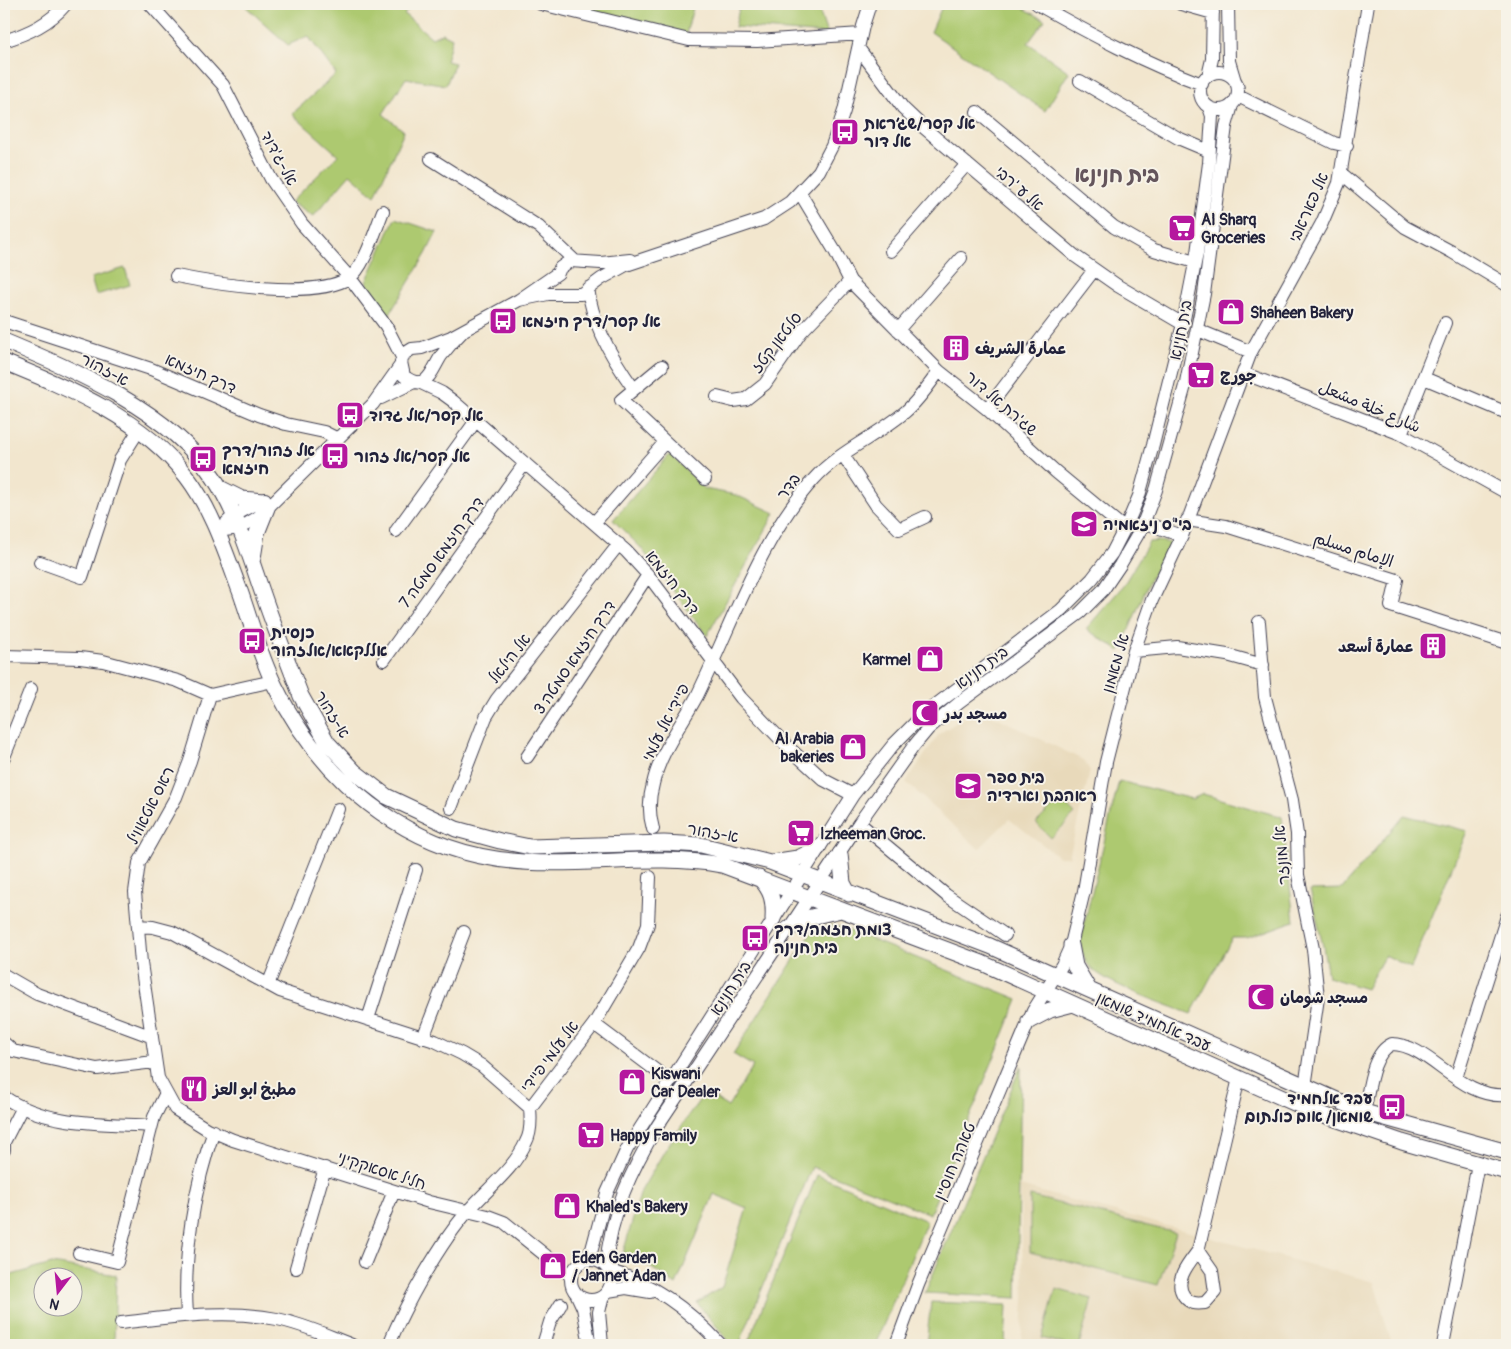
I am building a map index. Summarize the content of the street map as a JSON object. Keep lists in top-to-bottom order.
{
  "streets": {
    "main road": ["א-זהור", "עבד אלחמיד שומאן"],
    "street": [
      "אל-ג'דוד",
      "אל ע 'רבי",
      "אל פאראבי",
      "בית חנינא",
      "סלטאן קטז",
      "דרך חיזמא",
      "שג'רת אל דור",
      "شارع خلة مشعل",
      "בדר",
      "الإمام مسلم",
      "דרך חיזמא סמטה 7",
      "דרך חיזמא סמטה 3",
      "אל הילאל",
      "אל מאמון",
      "פיידי אל עלמי",
      "ראס אטאוויל",
      "אל מונזר",
      "אל עלמי פיידי",
      "טאהה חוסיין",
      "חליל אסאקקיני"
    ]
  },
  "crossings": [
    ["אל-ג'דוד", "דרך חיזמא"],
    ["אל ע 'רבי", "בית חנינא"],
    ["אל פאראבי", "אל מאמון"],
    ["בית חנינא", "א-זהור"],
    ["בית חנינא", "דרך חיזמא"],
    ["בית חנינא", "שג'רת אל דור"],
    ["בית חנינא", "עבד אלחמיד שומאן"],
    ["בית חנינא", "חליל אסאקקיני"],
    ["סלטאן קטז", "שג'רת אל דור"],
    ["א-זהור", "עבד אלחמיד שומאן"],
    ["דרך חיזמא", "בדר"],
    ["דרך חיזמא", "דרך חיזמא סמטה 7"],
    ["דרך חיזמא", "דרך חיזמא סמטה 3"],
    ["דרך חיזמא", "אל הילאל"],
    ["דרך חיזמא", "פיידי אל עלמי"],
    ["שג'רת אל דור", "בדר"],
    ["شارع خلة مشعل", "אל מאמון"],
    ["בדר", "פיידי אל עלמי"],
    ["الإمام مسلم", "אל מאמון"],
    ["אל מאמון", "עבד אלחמיד שומאן"],
    ["אל מאמון", "טאהה חוסיין"],
    ["ראס אטאוויל", "חליל אסאקקיני"],
    ["אל מונזר", "עבד אלחמיד שומאן"],
    ["עבד אלחמיד שומאן", "טאהה חוסיין"],
    ["אל עלמי פיידי", "חליל אסאקקיני"]
  ],
  "districts": ["בית חנינא"],
  "places": {
    "bus stop": [
      "אל קסר/שג׳ראת אל דור",
      "אל קסר/דרך חיזמא",
      "אל קסר/אל גדוד",
      "אל קסר/אל זהור",
      "אל זהור/דרך חיזמא",
      "כנסיית אללקאא/אלזהור",
      "צומת חזמה/דרך בית חנינה",
      "עבד אלחמיד שומאן/ אום כולתום"
    ],
    "supermarket": [
      "Al Sharq Groceries",
      "جورج",
      "Izheeman Groc.",
      "Happy Family"
    ],
    "shop": [
      "Shaheen Bakery",
      "Karmel",
      "Al Arabia bakeries",
      "Kiswani Car Dealer",
      "Khaled's Bakery",
      "Eden Garden / Jannet Adan"
    ],
    "building": ["عمارة الشريف", "عمارة أسعد"],
    "school or university": ["בי\"ס ניזאמיה", "בית ספר ראהבת וארדיה"],
    "mosque": ["مسجد بدر", "مسجد شومان"],
    "restaurant": ["مطبخ ابو العز"]
  },
  "north": "bottom"
}
